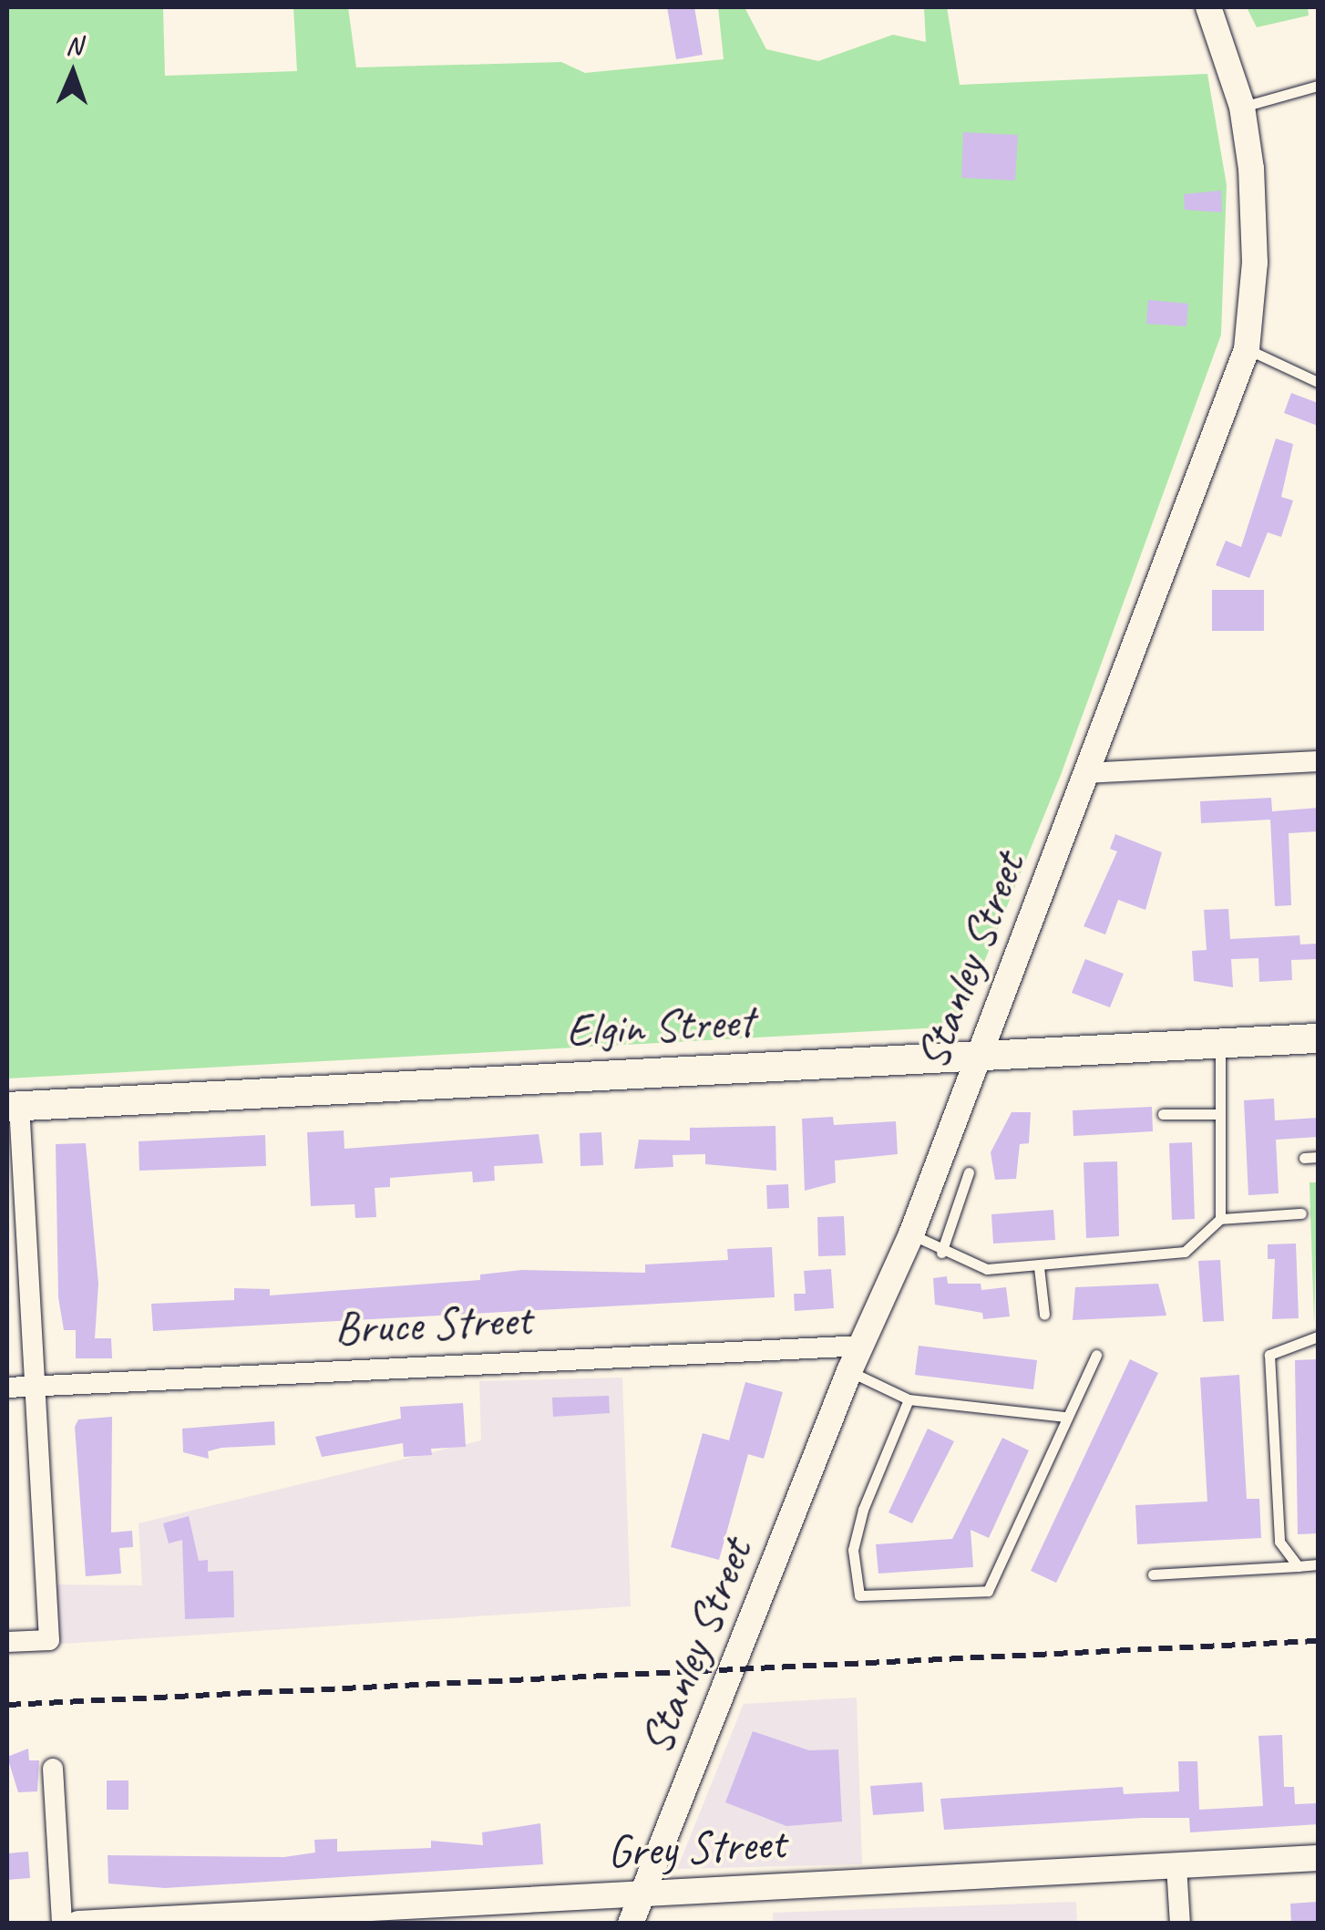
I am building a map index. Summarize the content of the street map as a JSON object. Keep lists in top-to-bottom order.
{
  "streets": {
    "main road": ["Elgin Street"],
    "street": ["Stanley Street", "Bruce Street", "Grey Street"]
  },
  "crossings": [
    ["Stanley Street", "Elgin Street"],
    ["Stanley Street", "Bruce Street"],
    ["Stanley Street", "Grey Street"]
  ],
  "north": "top"
}
